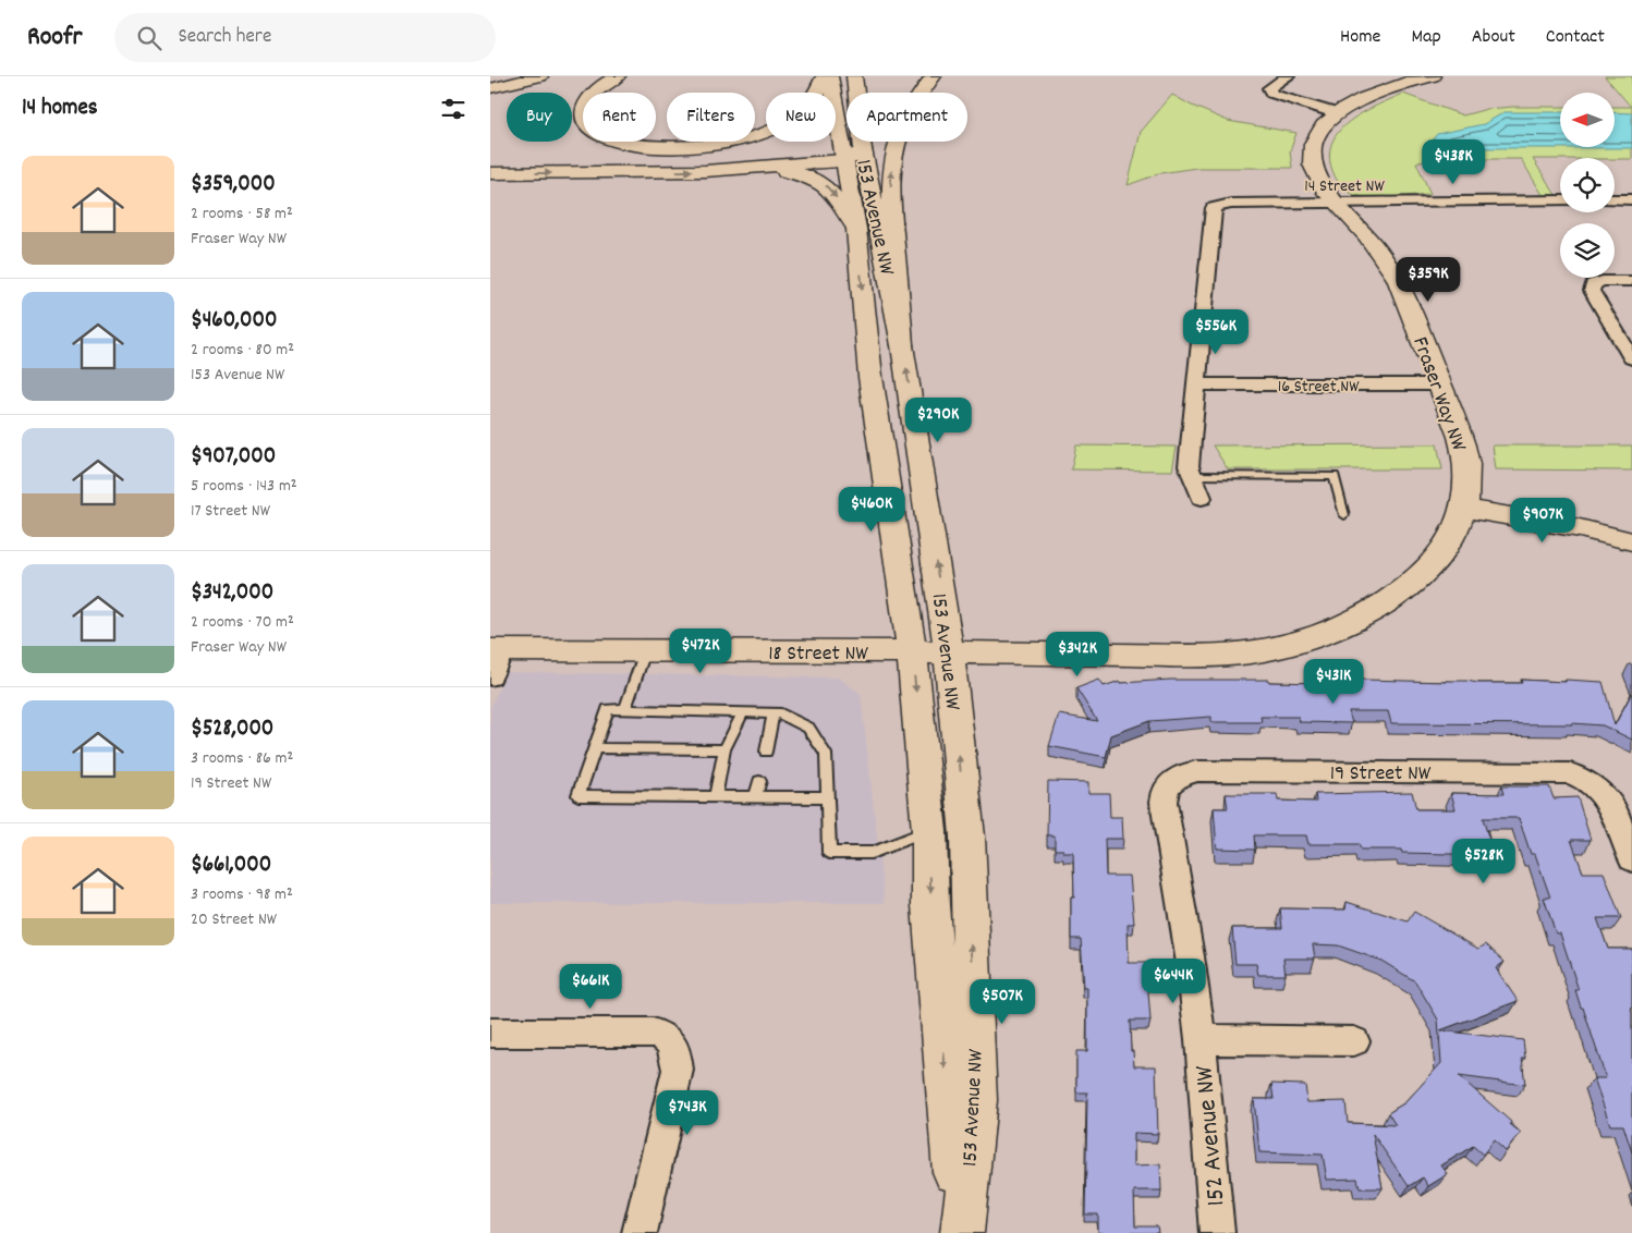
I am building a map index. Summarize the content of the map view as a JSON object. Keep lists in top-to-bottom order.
{
  "streets": {
    "main road": ["153 Avenue NW", "Fraser Way NW", "18 Street NW"],
    "street": [
      "14 Street NW",
      "16 Street NW",
      "19 Street NW",
      "152 Avenue NW"
    ]
  },
  "crossings": [
    ["14 Street NW", "16 Street NW"],
    ["14 Street NW", "Fraser Way NW"],
    ["153 Avenue NW", "Fraser Way NW"],
    ["153 Avenue NW", "18 Street NW"],
    ["16 Street NW", "Fraser Way NW"],
    ["Fraser Way NW", "18 Street NW"],
    ["19 Street NW", "152 Avenue NW"]
  ],
  "north": "left",
  "page": {
    "header": "Roofr",
    "search": "Search here",
    "nav": [
      "Home",
      "Map",
      "About",
      "Contact"
    ],
    "heading": "14 homes",
    "chip": [
      "Buy",
      "Rent",
      "Filters",
      "New",
      "Apartment"
    ],
    "price": [
      "$438K",
      "$359K",
      "$556K",
      "$290K",
      "$460K",
      "$907K",
      "$472K",
      "$342K",
      "$431K",
      "$528K",
      "$644K",
      "$661K",
      "$507K",
      "$743K"
    ],
    "list": [
      {
        "name": "$359,000",
        "note": "2 rooms · 58 m² · Fraser Way NW"
      },
      {
        "name": "$460,000",
        "note": "2 rooms · 80 m² · 153 Avenue NW"
      },
      {
        "name": "$907,000",
        "note": "5 rooms · 143 m² · 17 Street NW"
      },
      {
        "name": "$342,000",
        "note": "2 rooms · 70 m² · Fraser Way NW"
      },
      {
        "name": "$528,000",
        "note": "3 rooms · 86 m² · 19 Street NW"
      },
      {
        "name": "$661,000",
        "note": "3 rooms · 98 m² · 20 Street NW"
      }
    ]
  }
}
